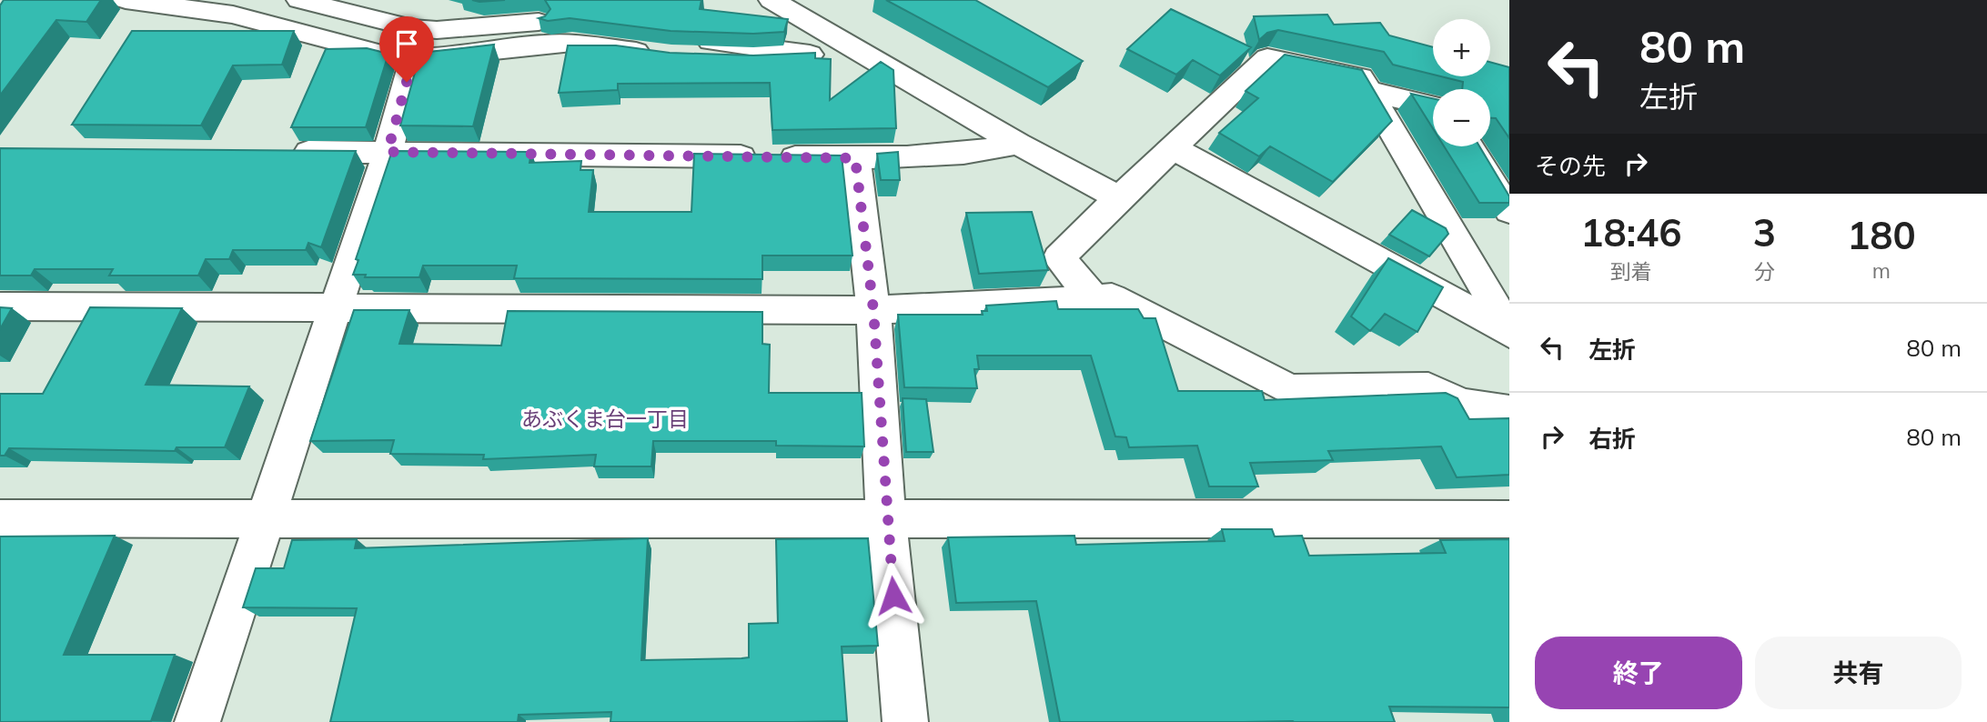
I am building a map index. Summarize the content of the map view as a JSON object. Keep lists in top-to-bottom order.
{
  "districts": ["あぶくま台一丁目"],
  "page": {
    "turn": ["80 m", "左折"],
    "map_buttons": ["+", "−"],
    "then": "その先",
    "eta": [
      "18:46",
      "到着",
      "3",
      "分",
      "180",
      "m"
    ],
    "list": [
      {
        "name": "左折",
        "value": "80 m"
      },
      {
        "name": "右折",
        "value": "80 m"
      }
    ],
    "buttons": ["終了", "共有"]
  }
}
